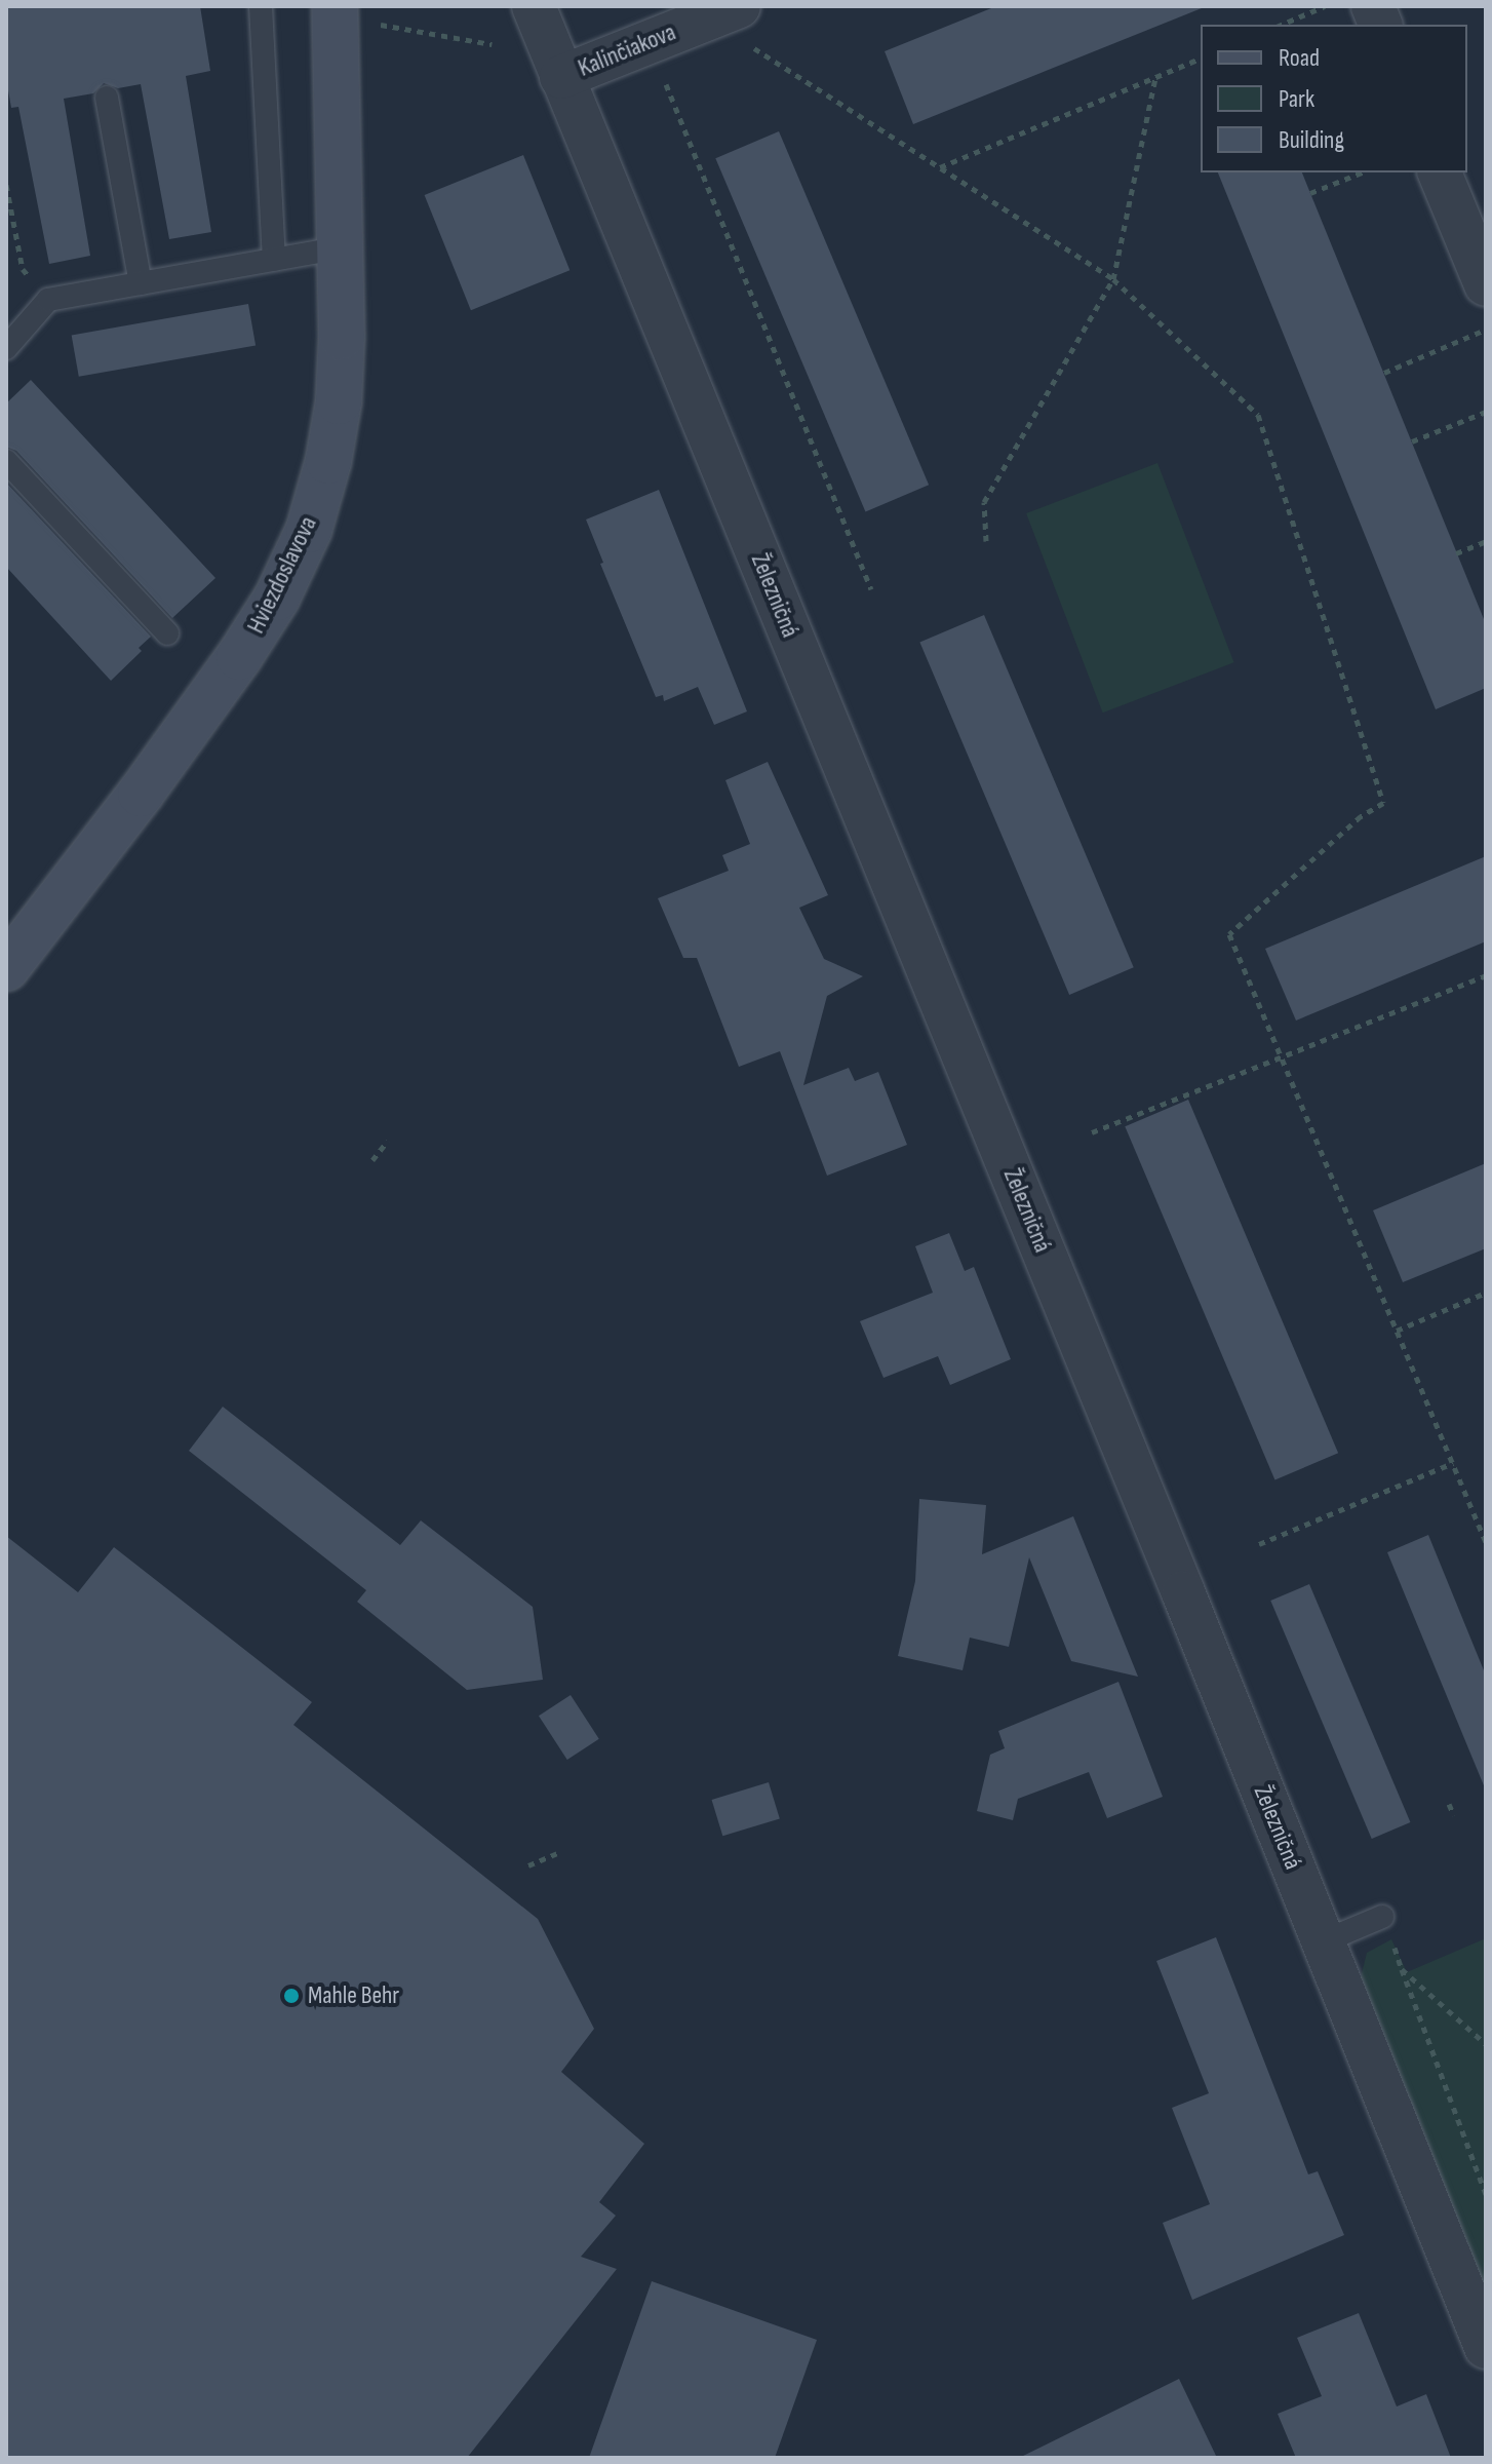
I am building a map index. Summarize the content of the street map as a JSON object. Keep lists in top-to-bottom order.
{
  "streets": {
    "main road": ["Hviezdoslavova"],
    "street": ["Kalinčiakova", "Železničná"]
  },
  "crossings": [
    ["Kalinčiakova", "Železničná"]
  ],
  "places": ["Mahle Behr"],
  "legend": ["Road", "Park", "Building"]
}
